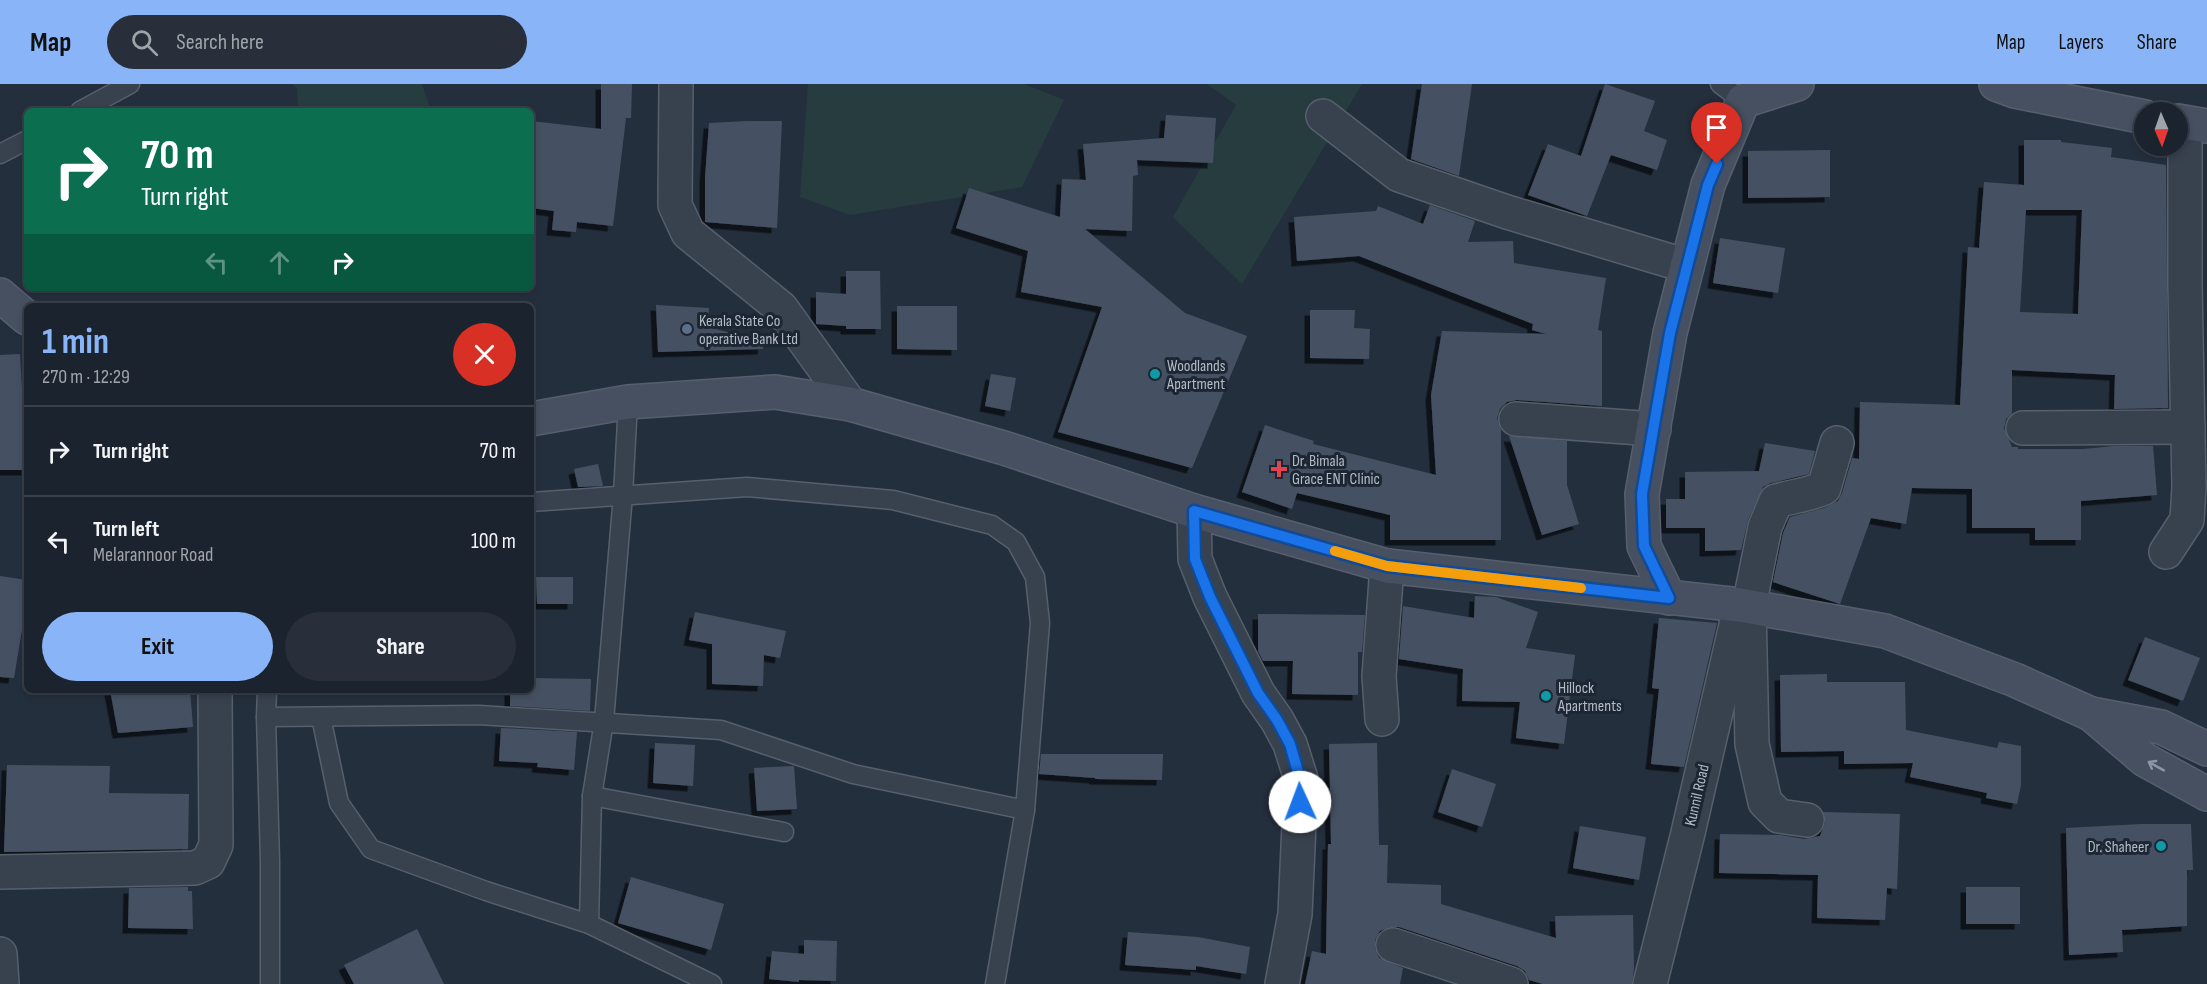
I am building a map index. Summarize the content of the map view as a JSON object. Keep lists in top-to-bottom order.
{
  "streets": {
    "street": ["Kunnil Road"]
  },
  "places": {
    "other": [
      "Kerala State Co operative Bank Ltd",
      "Woodlands Apartment",
      "Hillock Apartments",
      "Dr. Shaheer"
    ],
    "health": ["Dr. Bimala Grace ENT Clinic"]
  },
  "north": "bottom",
  "page": {
    "header": "Map",
    "search": "Search here",
    "nav": ["Map", "Layers", "Share"],
    "turn": ["70 m", "Turn right"],
    "heading": ["1 min", "270 m · 12:29"],
    "list": [
      {
        "name": "Turn right",
        "value": "70 m"
      },
      {
        "name": "Turn left",
        "note": "Melarannoor Road",
        "value": "100 m"
      }
    ],
    "buttons": ["Exit", "Share"]
  }
}
